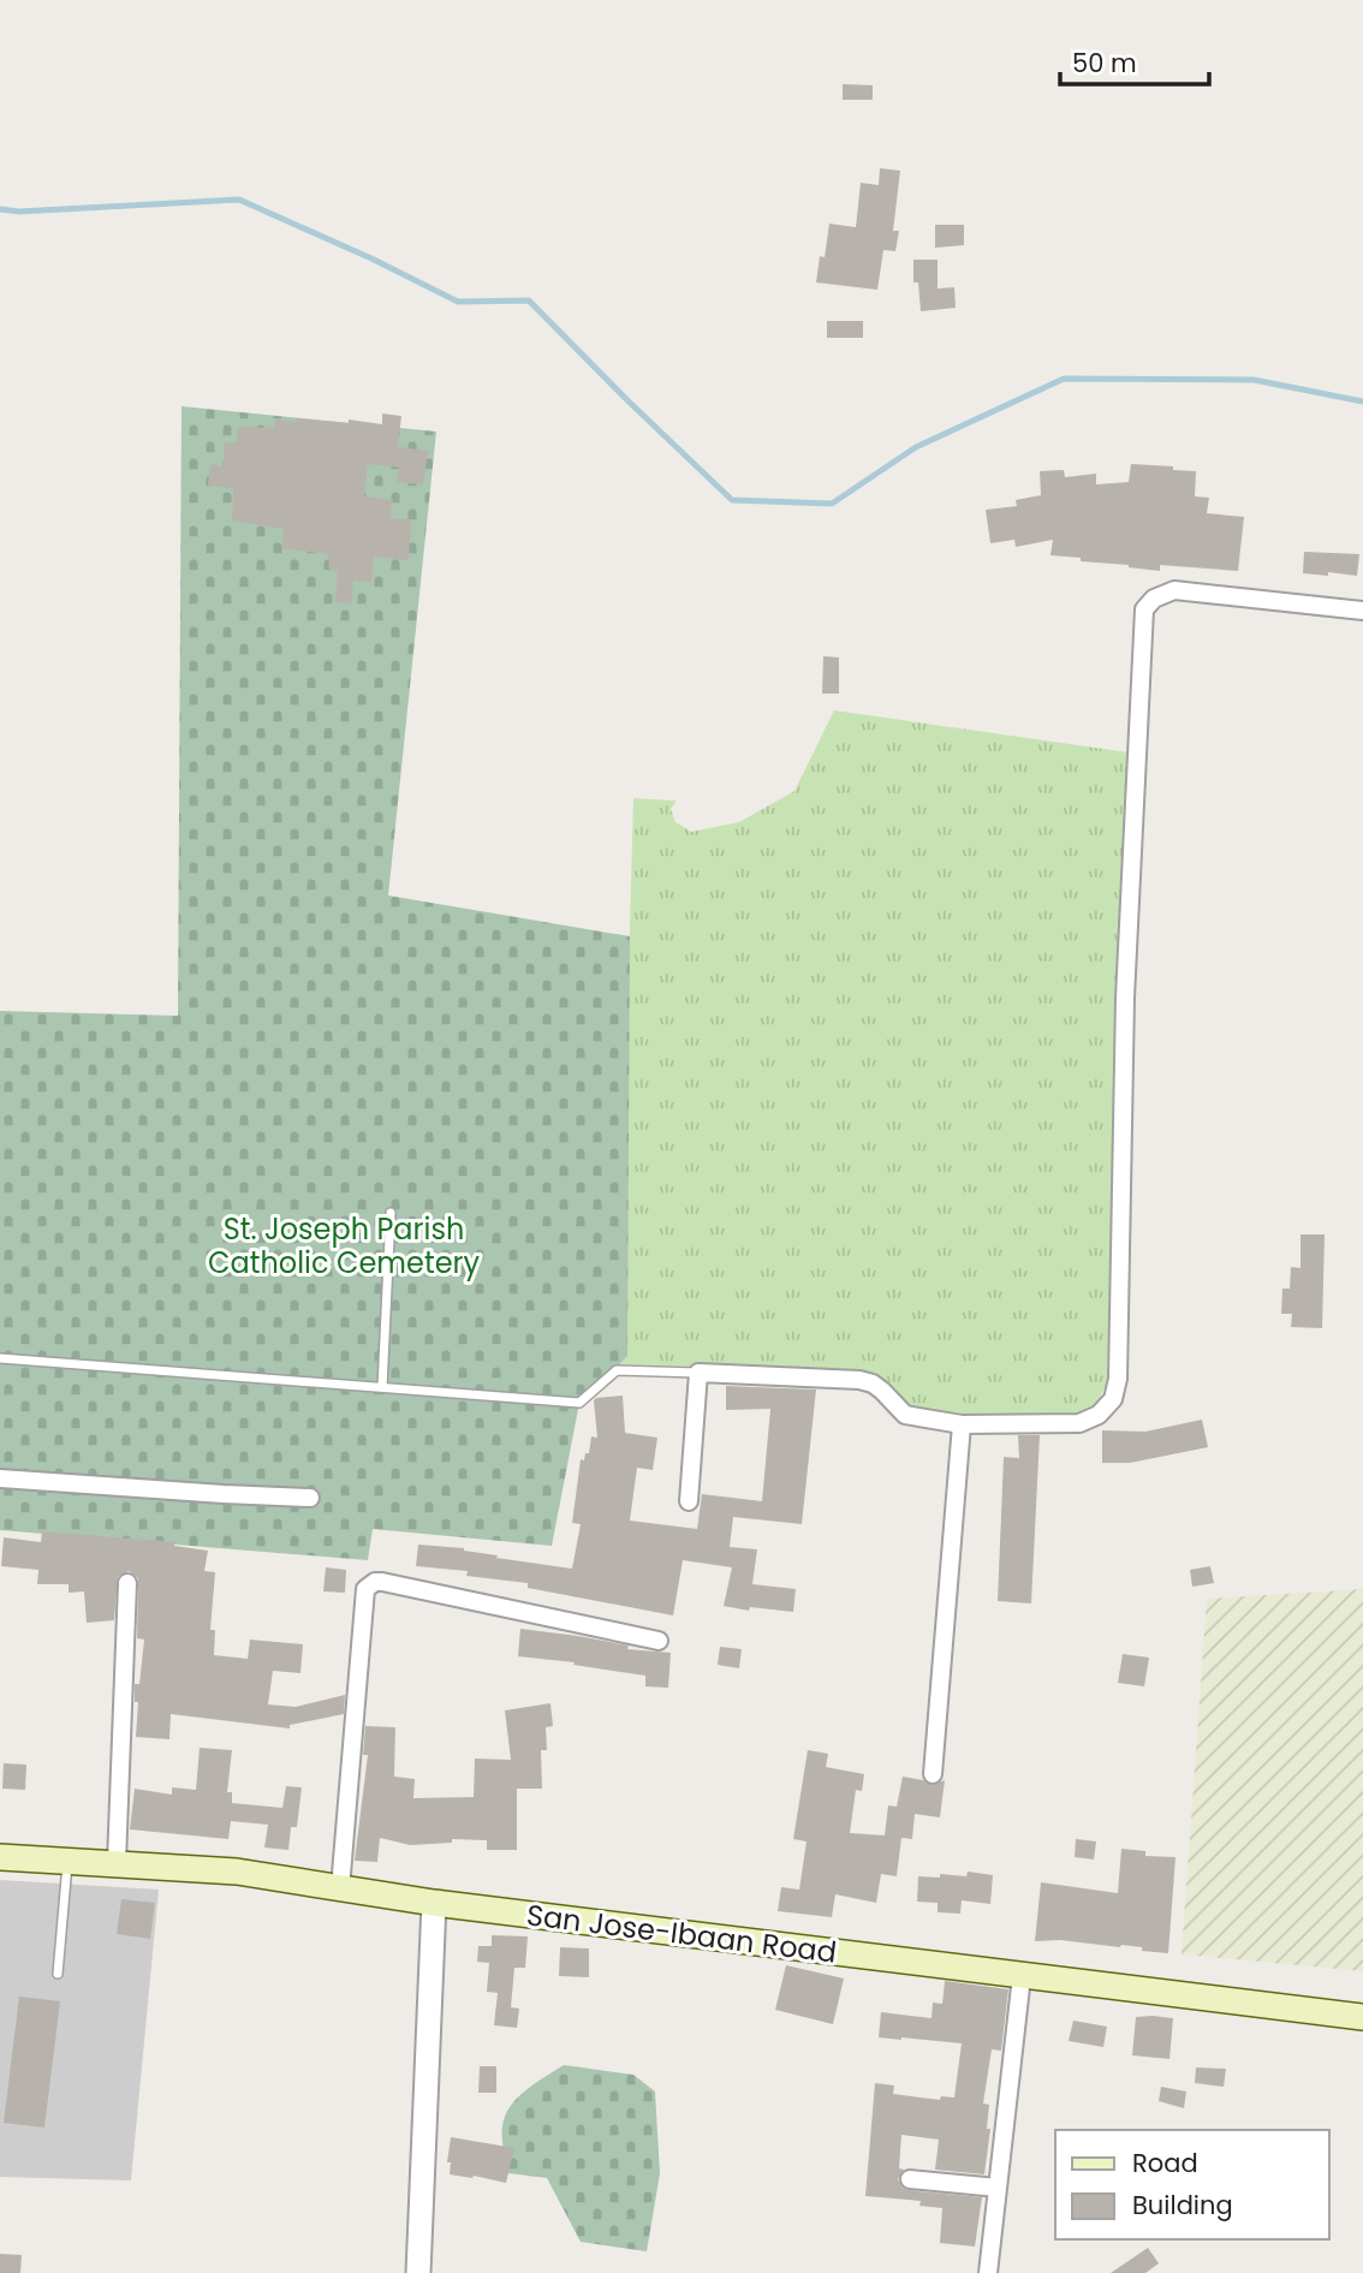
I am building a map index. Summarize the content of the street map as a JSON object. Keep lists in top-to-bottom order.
{
  "streets": {
    "main road": ["San Jose-Ibaan Road"]
  },
  "parks": ["St. Joseph Parish Catholic Cemetery"],
  "legend": ["Road", "Building"],
  "scale_bar": "50 m"
}
